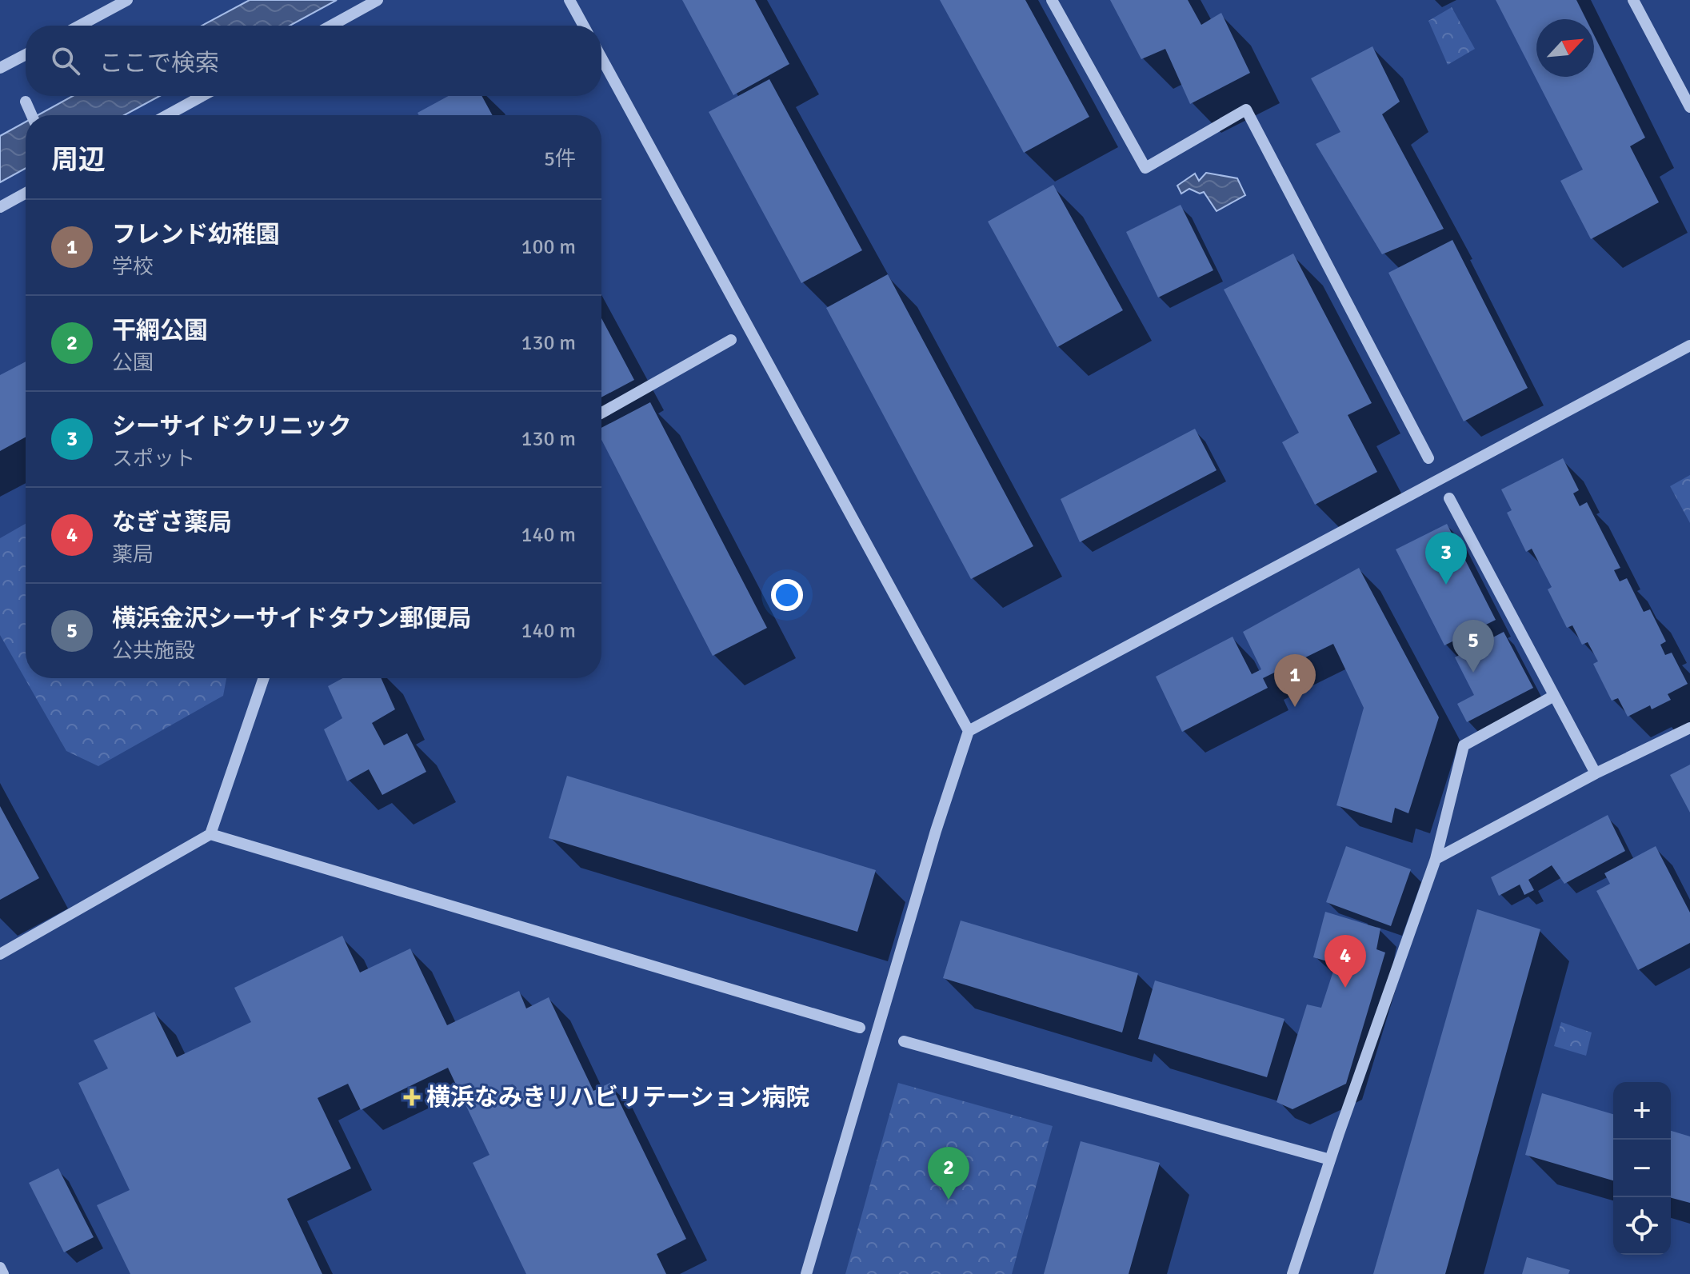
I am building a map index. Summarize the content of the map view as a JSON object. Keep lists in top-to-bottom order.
{
  "places": {
    "health": ["横浜なみきリハビリテーション病院"]
  },
  "north": "top right",
  "page": {
    "search": "ここで検索",
    "heading": ["周辺", "5件"],
    "list": [
      {
        "mark": "1",
        "name": "フレンド幼稚園",
        "note": "学校",
        "value": "100 m"
      },
      {
        "mark": "2",
        "name": "干網公園",
        "note": "公園",
        "value": "130 m"
      },
      {
        "mark": "3",
        "name": "シーサイドクリニック",
        "note": "スポット",
        "value": "130 m"
      },
      {
        "mark": "4",
        "name": "なぎさ薬局",
        "note": "薬局",
        "value": "140 m"
      },
      {
        "mark": "5",
        "name": "横浜金沢シーサイドタウン郵便局",
        "note": "公共施設",
        "value": "140 m"
      }
    ],
    "pins": [
      "3",
      "5",
      "1",
      "4",
      "2"
    ],
    "map_buttons": ["+", "−"]
  }
}
